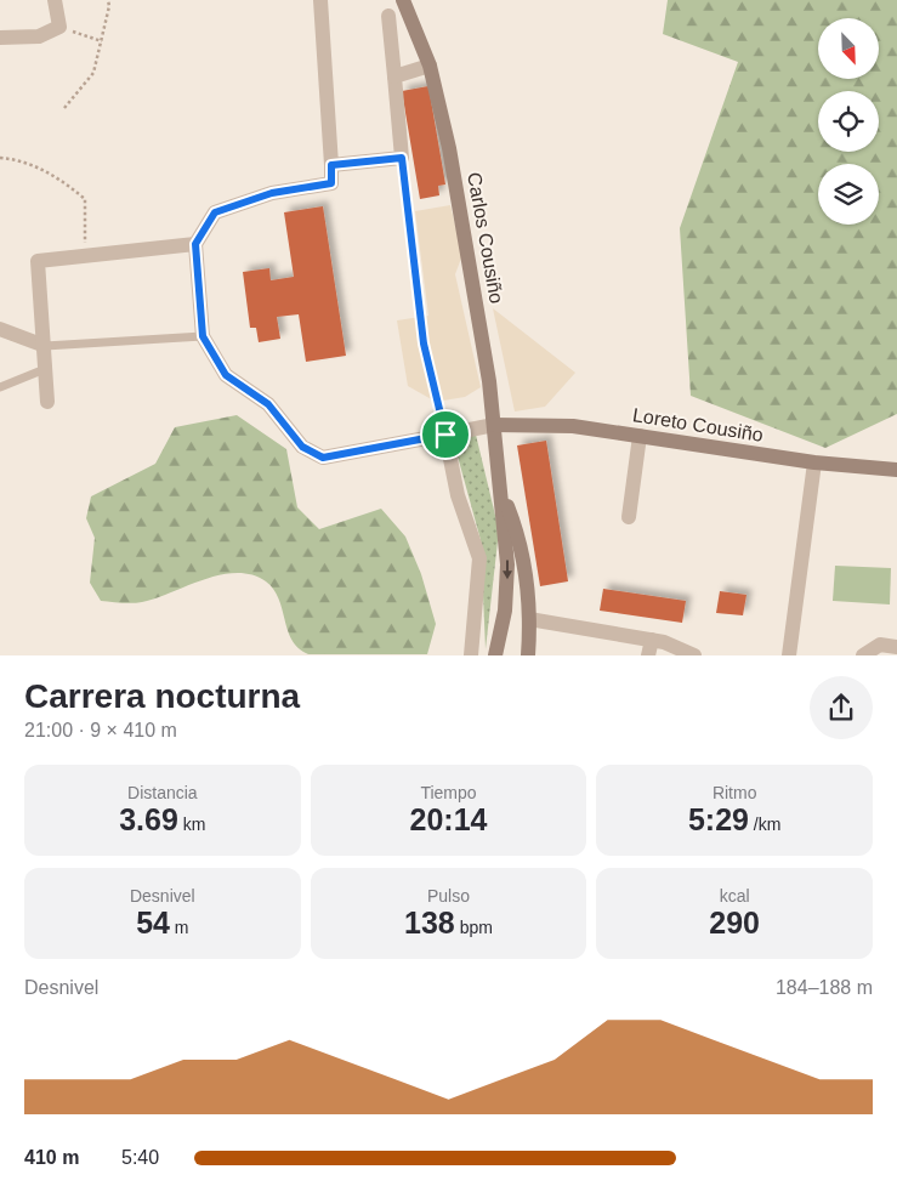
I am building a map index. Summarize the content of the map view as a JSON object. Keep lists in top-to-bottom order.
{
  "streets": {
    "main road": ["Carlos Cousiño", "Loreto Cousiño"]
  },
  "crossings": [
    ["Carlos Cousiño", "Loreto Cousiño"]
  ],
  "north": "bottom right",
  "page": {
    "heading": ["Carrera nocturna", "21:00 · 9 × 410 m"],
    "stats": [
      ["Distancia", "3.69 km"],
      ["Tiempo", "20:14"],
      ["Ritmo", "5:29 /km"],
      ["Desnivel", "54 m"],
      ["Pulso", "138 bpm"],
      ["kcal", "290"]
    ],
    "chart": ["Desnivel", "184–188 m"],
    "list": [
      {
        "name": "410 m",
        "note": "5:40"
      }
    ]
  }
}
